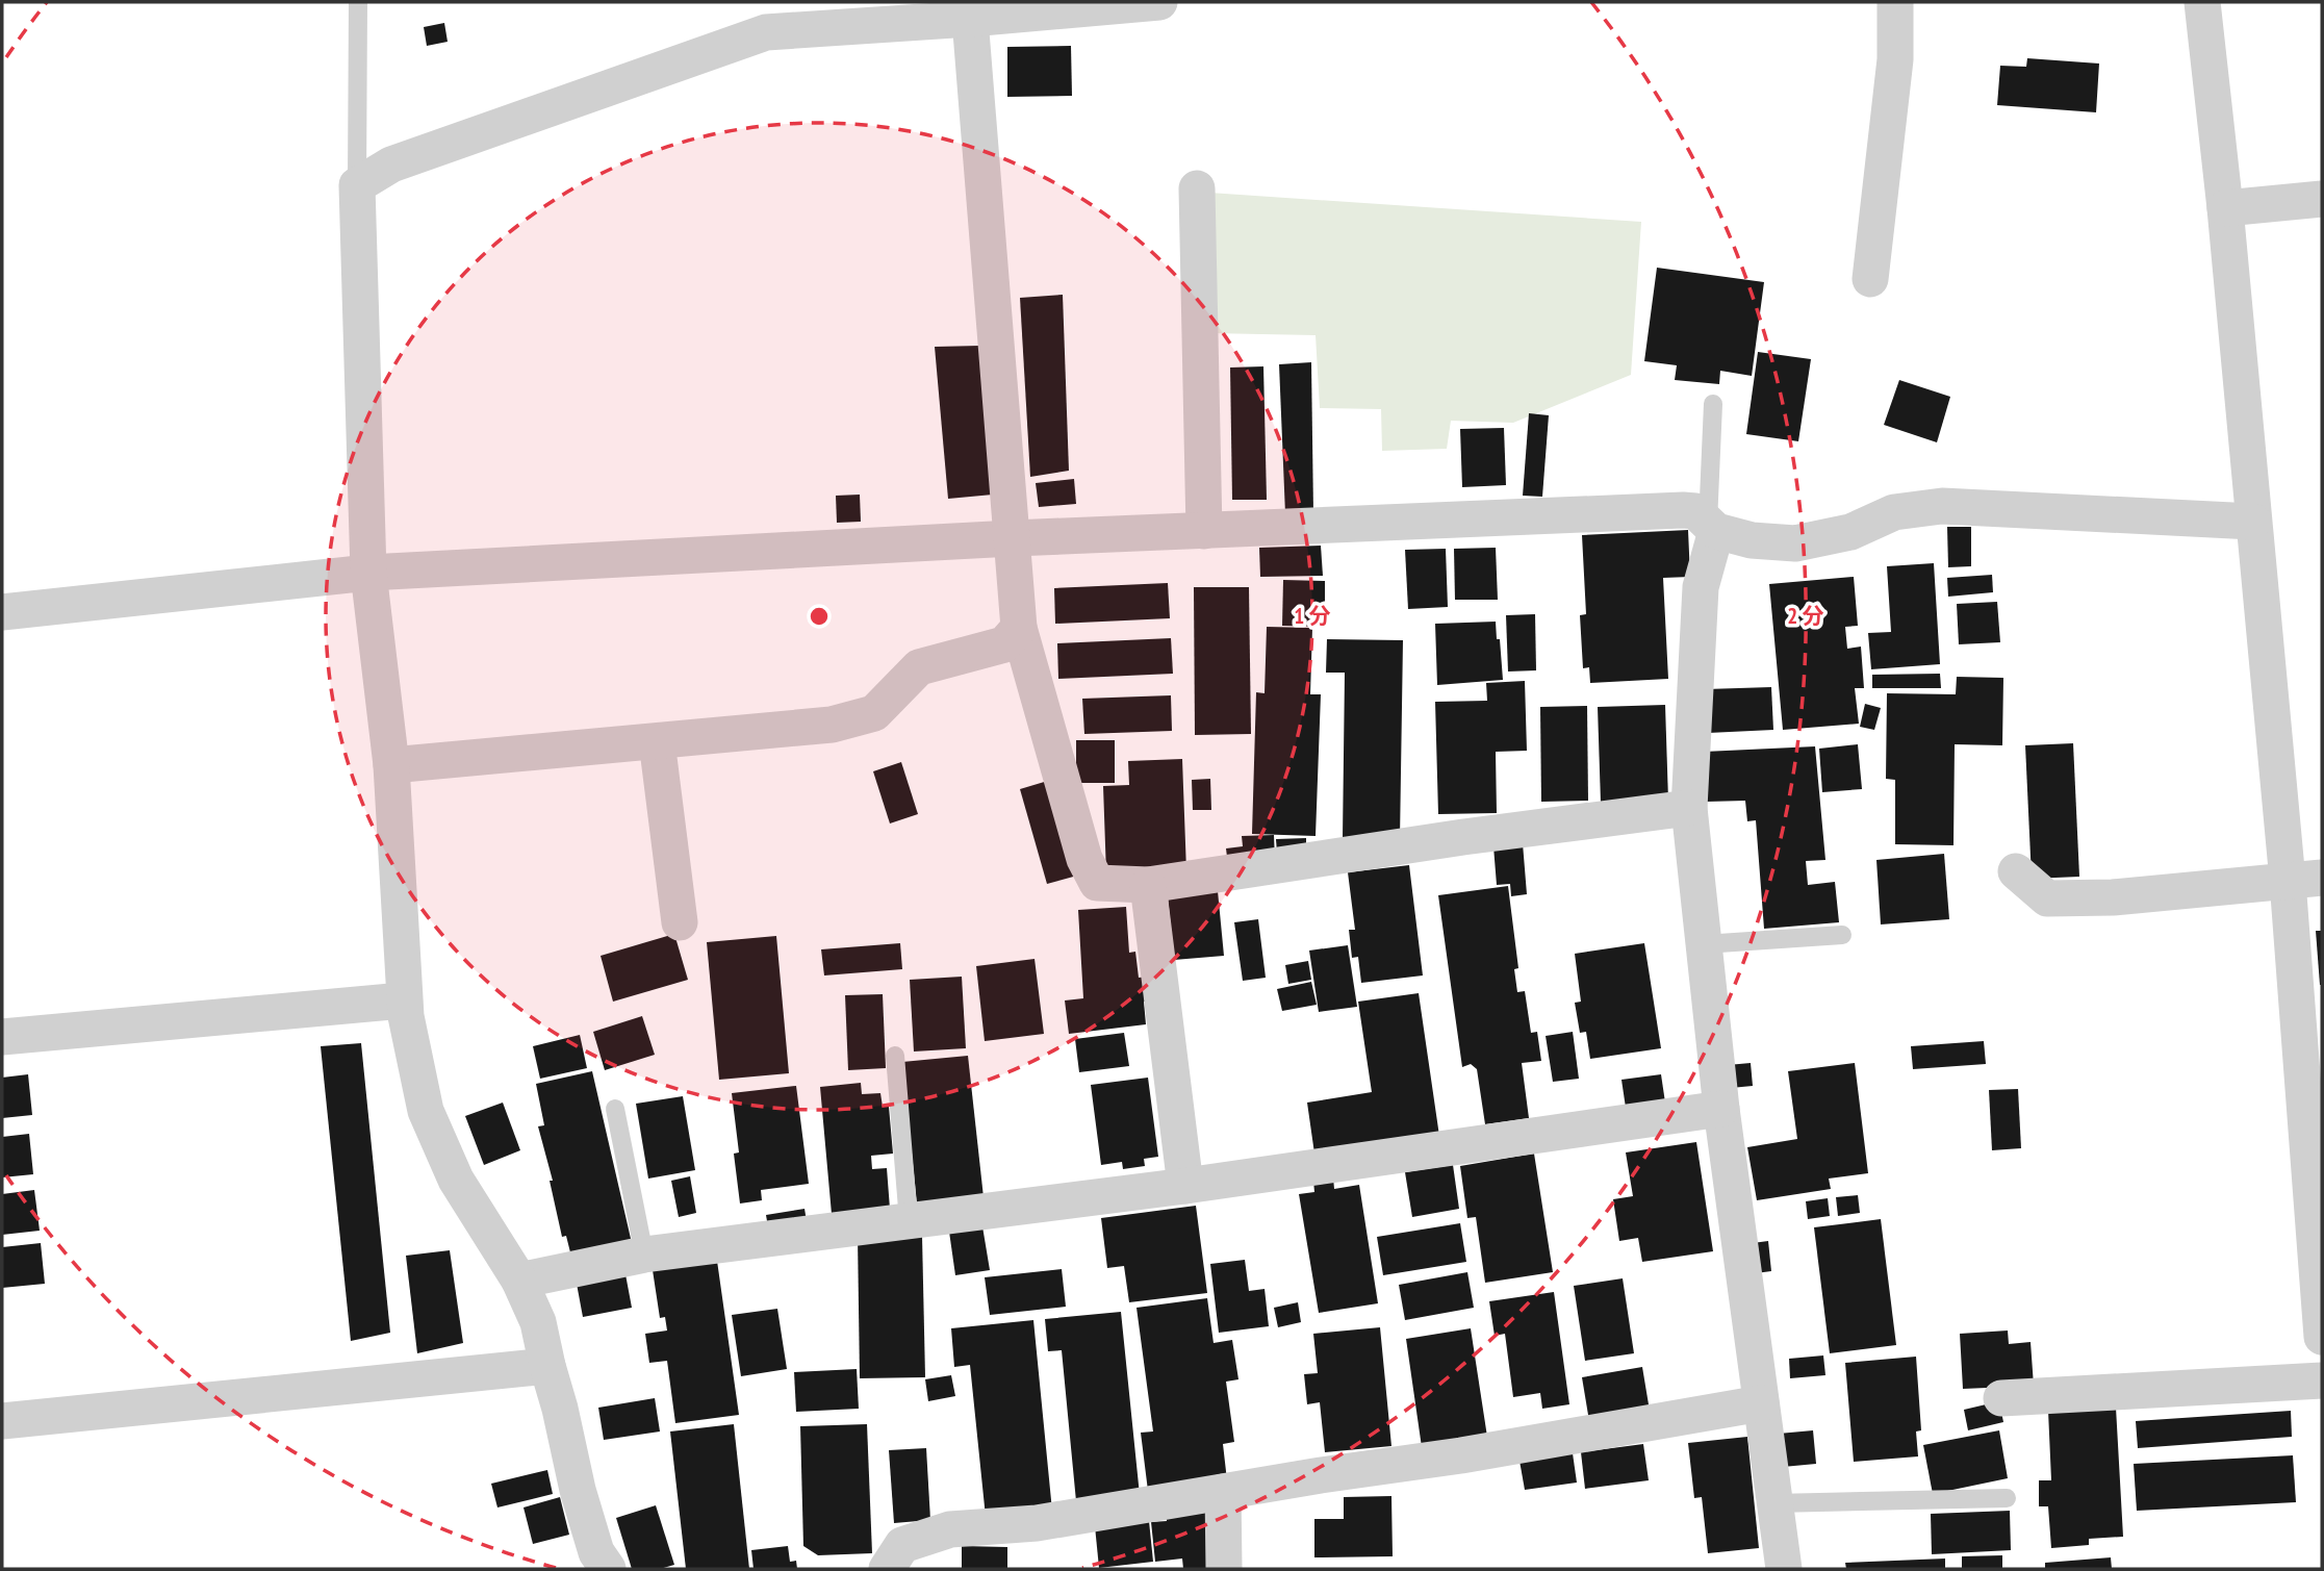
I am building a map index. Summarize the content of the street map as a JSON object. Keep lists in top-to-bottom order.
{
  "rings": ["1 分", "2 分"]
}
